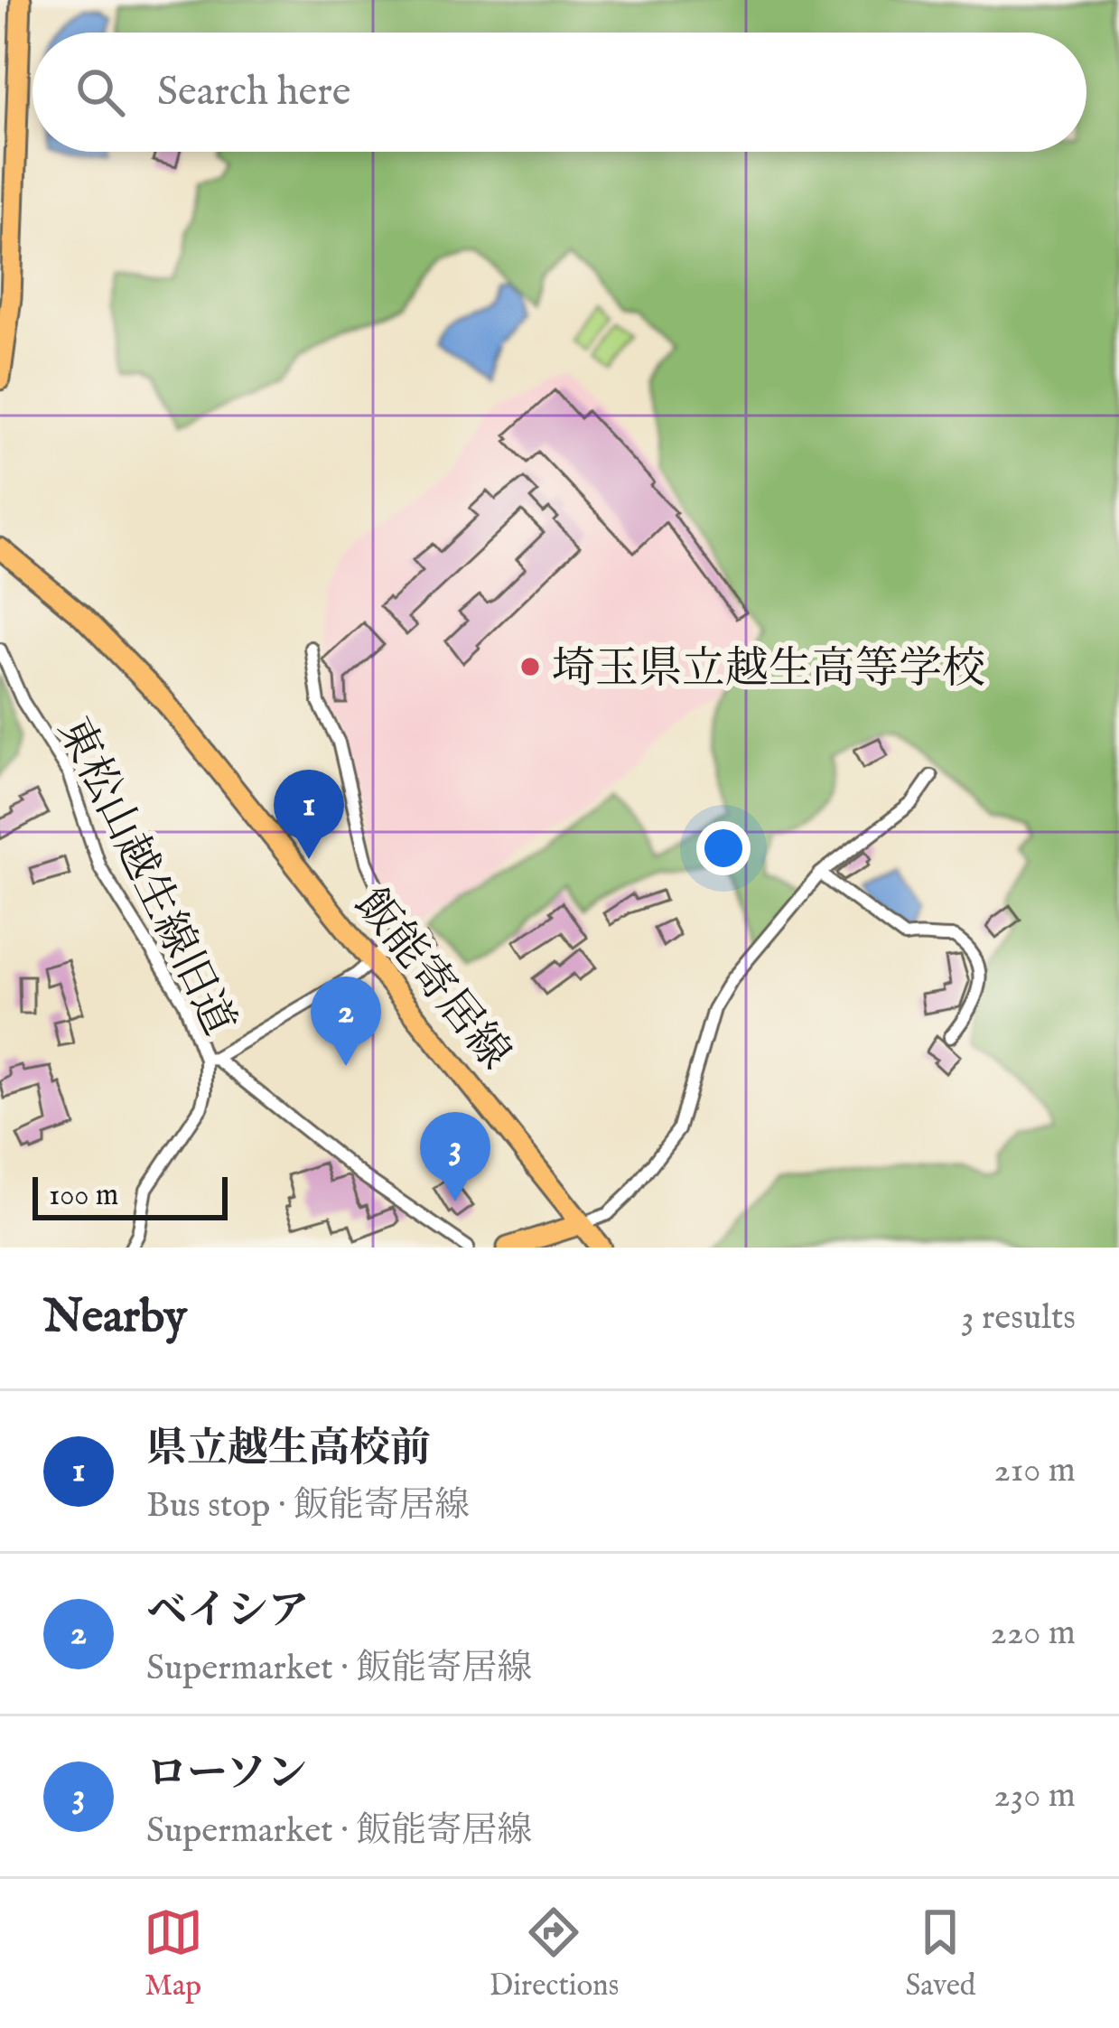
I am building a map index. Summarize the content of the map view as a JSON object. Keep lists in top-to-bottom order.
{
  "streets": {
    "main road": ["飯能寄居線"],
    "street": ["東松山越生線旧道"]
  },
  "places": ["埼玉県立越生高等学校"],
  "scale_bar": "100 m",
  "page": {
    "search": "Search here",
    "pins": ["1", "2", "3"],
    "scale": "100 m",
    "heading": ["Nearby", "3 results"],
    "list": [
      {
        "mark": "1",
        "name": "県立越生高校前",
        "note": "Bus stop · 飯能寄居線",
        "value": "210 m"
      },
      {
        "mark": "2",
        "name": "ベイシア",
        "note": "Supermarket · 飯能寄居線",
        "value": "220 m"
      },
      {
        "mark": "3",
        "name": "ローソン",
        "note": "Supermarket · 飯能寄居線",
        "value": "230 m"
      }
    ],
    "nav": ["Map", "Directions", "Saved"]
  }
}
